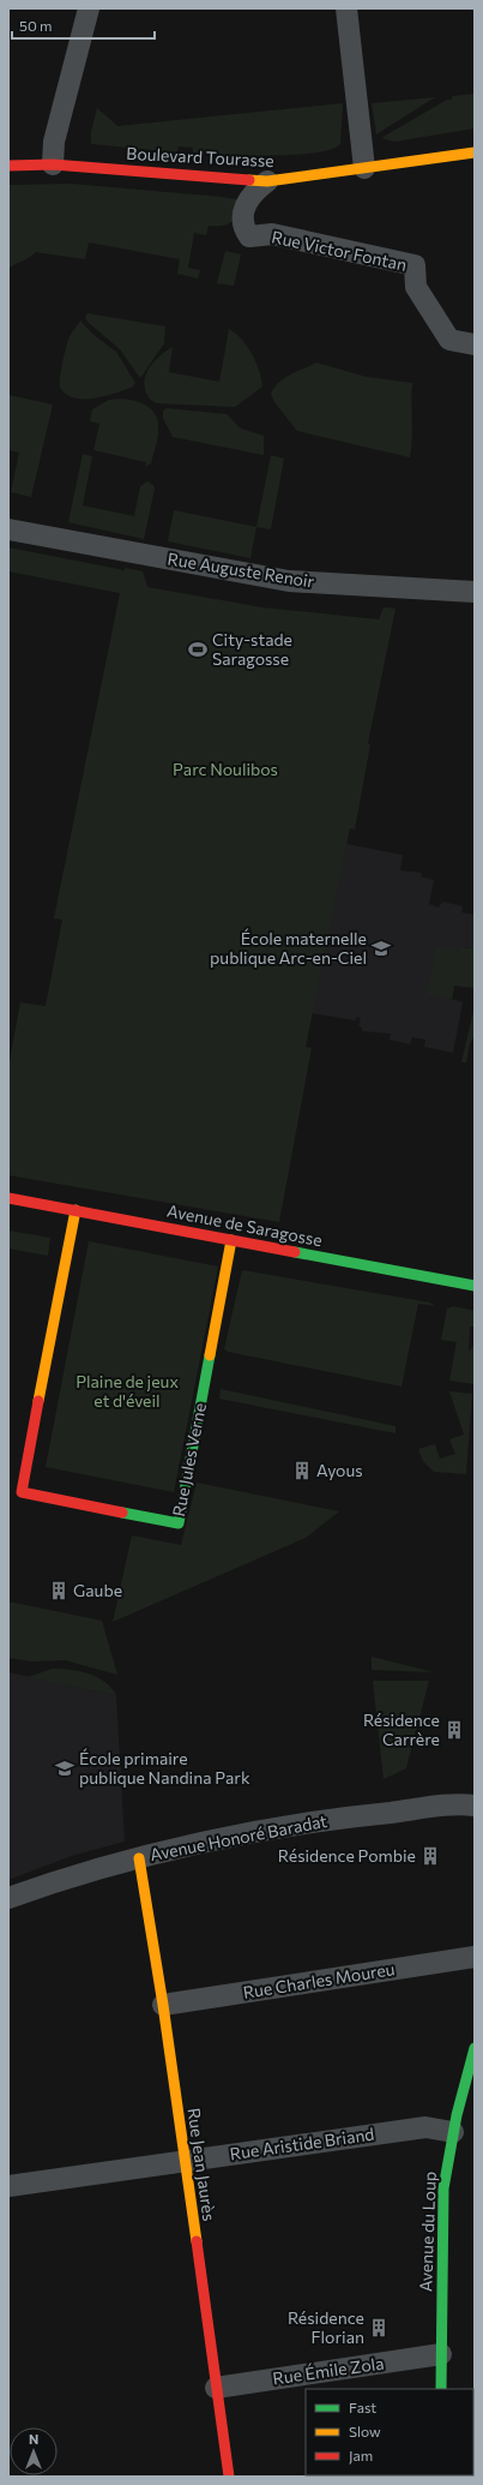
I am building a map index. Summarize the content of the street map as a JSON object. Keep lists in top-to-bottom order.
{
  "streets": {
    "street": [
      "Boulevard Tourasse",
      "Rue Victor Fontan",
      "Rue Auguste Renoir",
      "Avenue de Saragosse",
      "Rue Jules Verne",
      "Avenue Honoré Baradat",
      "Rue Charles Moureu",
      "Rue Aristide Briand",
      "Rue Jean Jaurès",
      "Avenue du Loup",
      "Rue Émile Zola"
    ]
  },
  "crossings": [
    ["Boulevard Tourasse", "Rue Victor Fontan"],
    ["Avenue de Saragosse", "Rue Jules Verne"],
    ["Avenue Honoré Baradat", "Rue Jean Jaurès"],
    ["Rue Charles Moureu", "Rue Jean Jaurès"],
    ["Rue Aristide Briand", "Rue Jean Jaurès"],
    ["Rue Aristide Briand", "Avenue du Loup"],
    ["Rue Jean Jaurès", "Rue Émile Zola"],
    ["Avenue du Loup", "Rue Émile Zola"]
  ],
  "parks": ["Parc Noulibos", "Plaine de jeux et d'éveil"],
  "places": {
    "sports": ["City-stade Saragosse"],
    "school or university": ["École maternelle publique Arc-en-Ciel", "École primaire publique Nandina Park"],
    "building": [
      "Ayous",
      "Gaube",
      "Résidence Carrère",
      "Résidence Pombie",
      "Résidence Florian"
    ]
  },
  "legend": ["Fast", "Slow", "Jam"],
  "scale_bar": "50 m",
  "north": "top"
}
